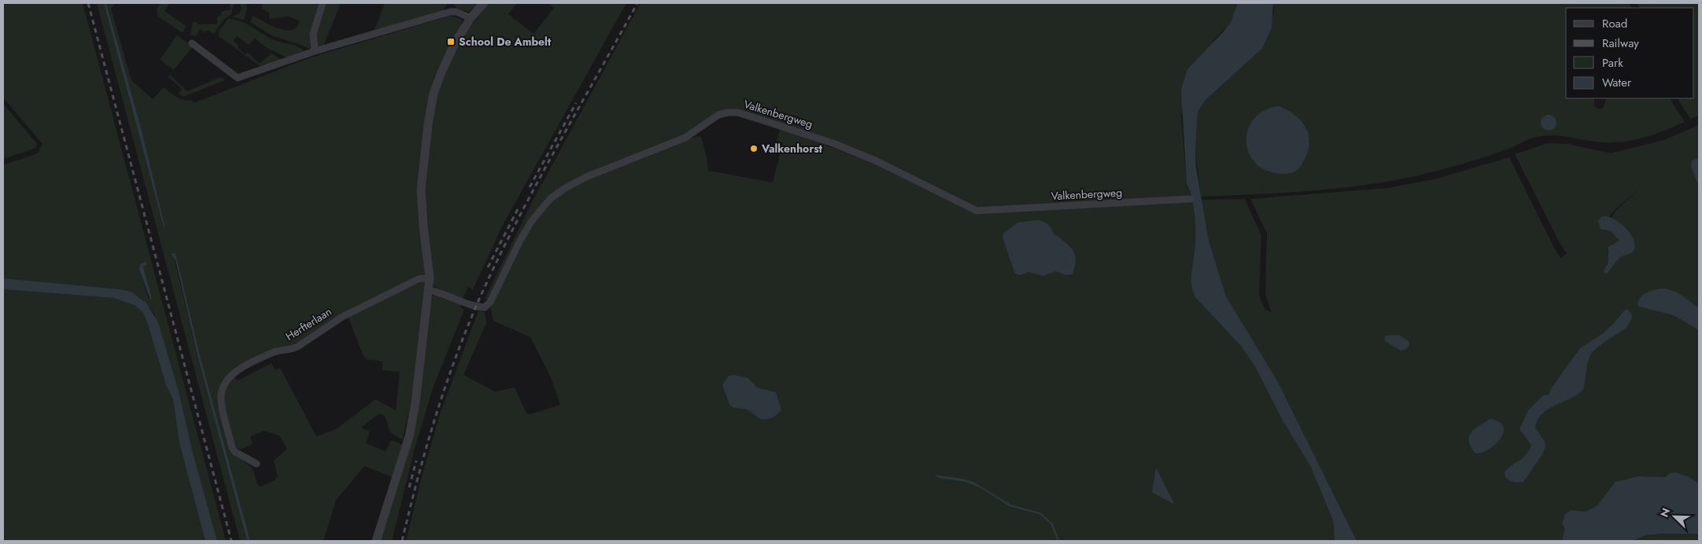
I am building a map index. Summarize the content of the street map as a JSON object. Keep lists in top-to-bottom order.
{
  "streets": {
    "street": ["Valkenbergweg", "Herfterlaan"]
  },
  "places": {
    "transit": ["School De Ambelt"],
    "other": ["Valkenhorst"]
  },
  "legend": [
    "Road",
    "Railway",
    "Park",
    "Water"
  ],
  "north": "top left"
}
